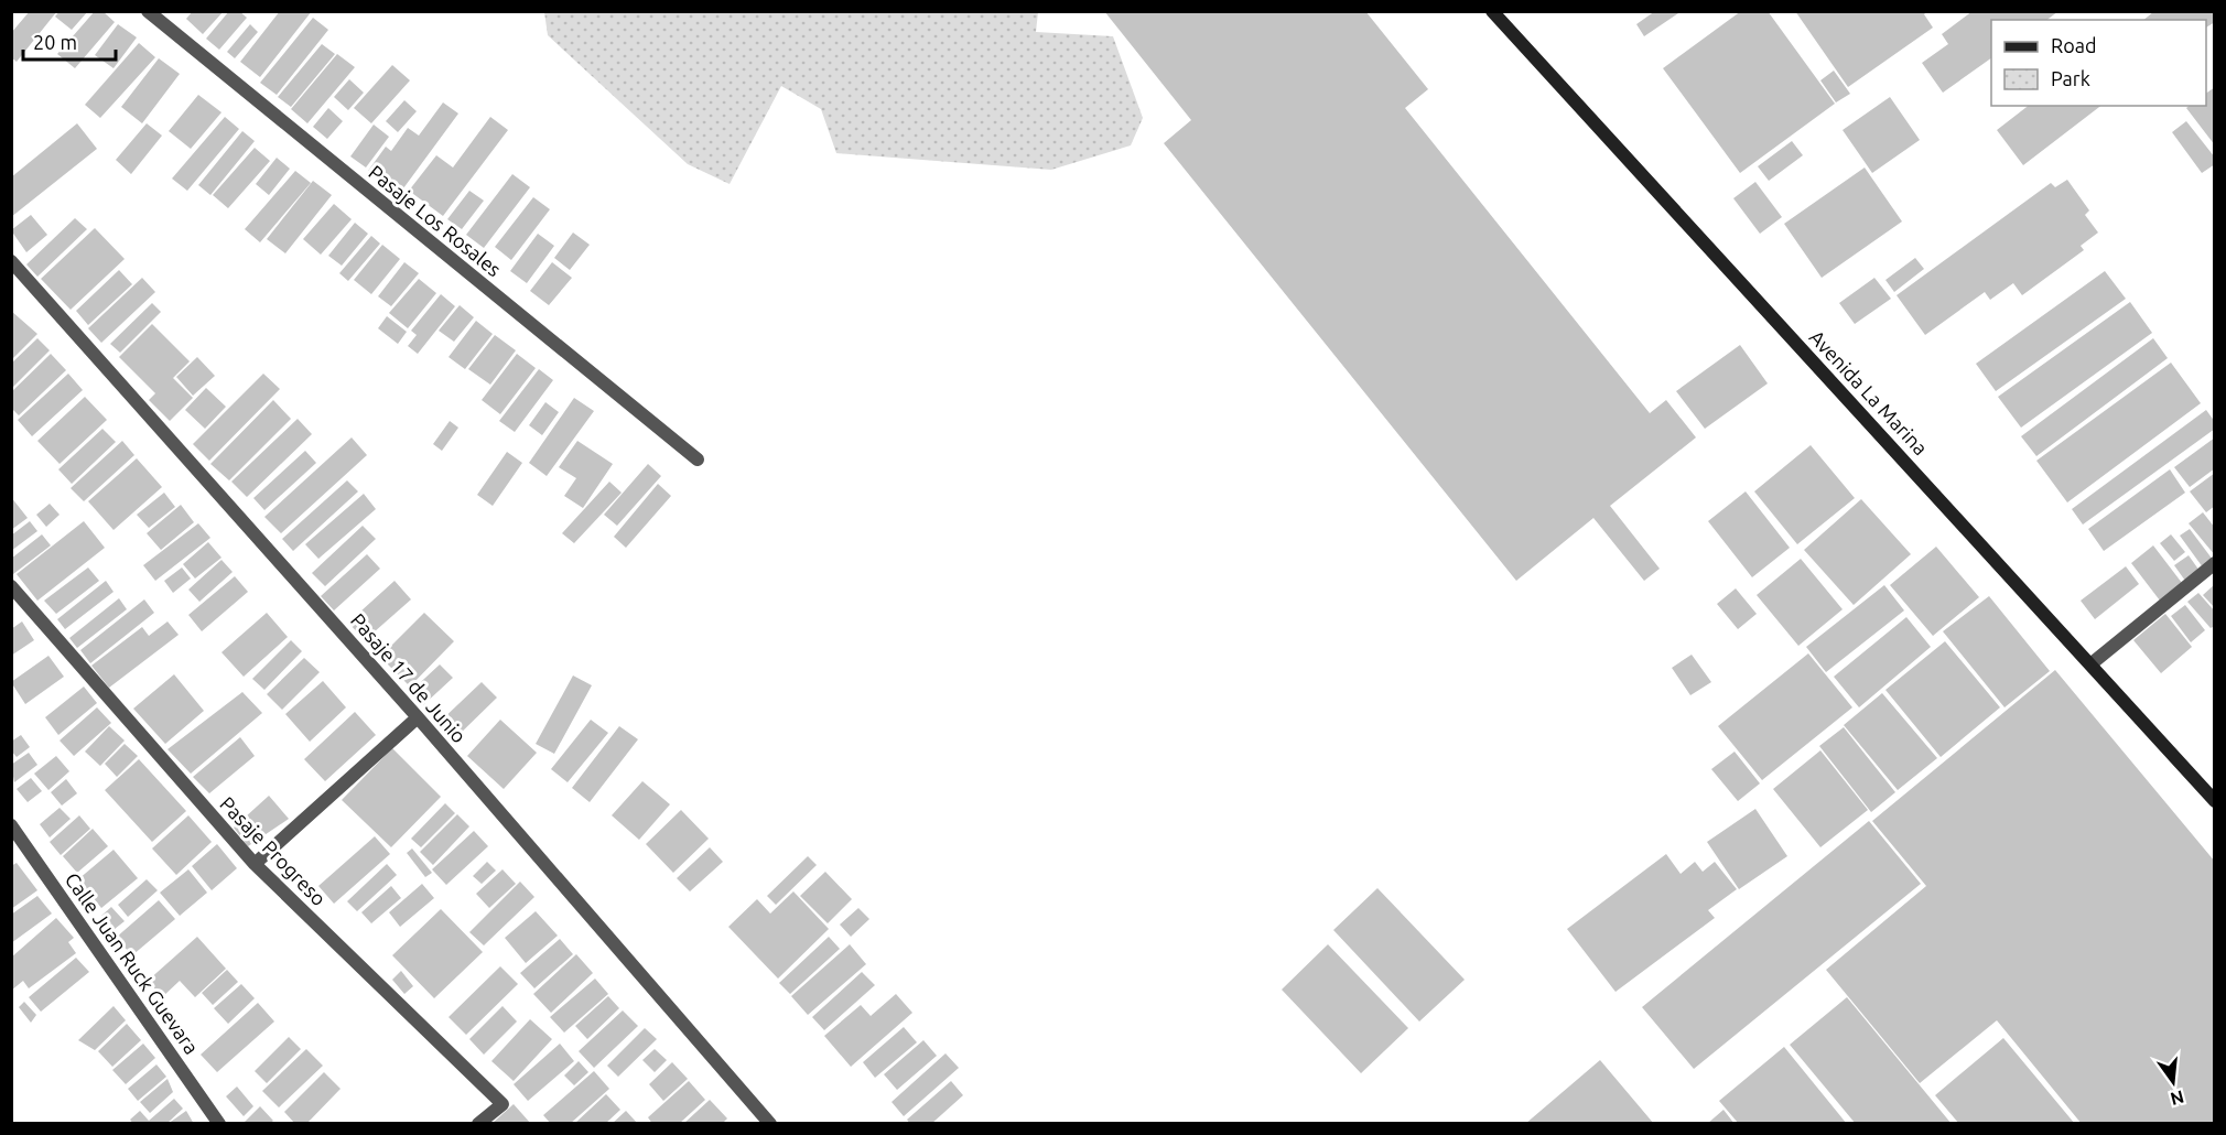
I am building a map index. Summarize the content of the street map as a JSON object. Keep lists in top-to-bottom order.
{
  "streets": {
    "main road": ["Avenida La Marina"],
    "street": [
      "Pasaje Los Rosales",
      "Pasaje 17 de Junio",
      "Pasaje Progreso",
      "Calle Juan Ruck Guevara"
    ]
  },
  "legend": ["Road", "Park"],
  "scale_bar": "20 m",
  "north": "bottom"
}
